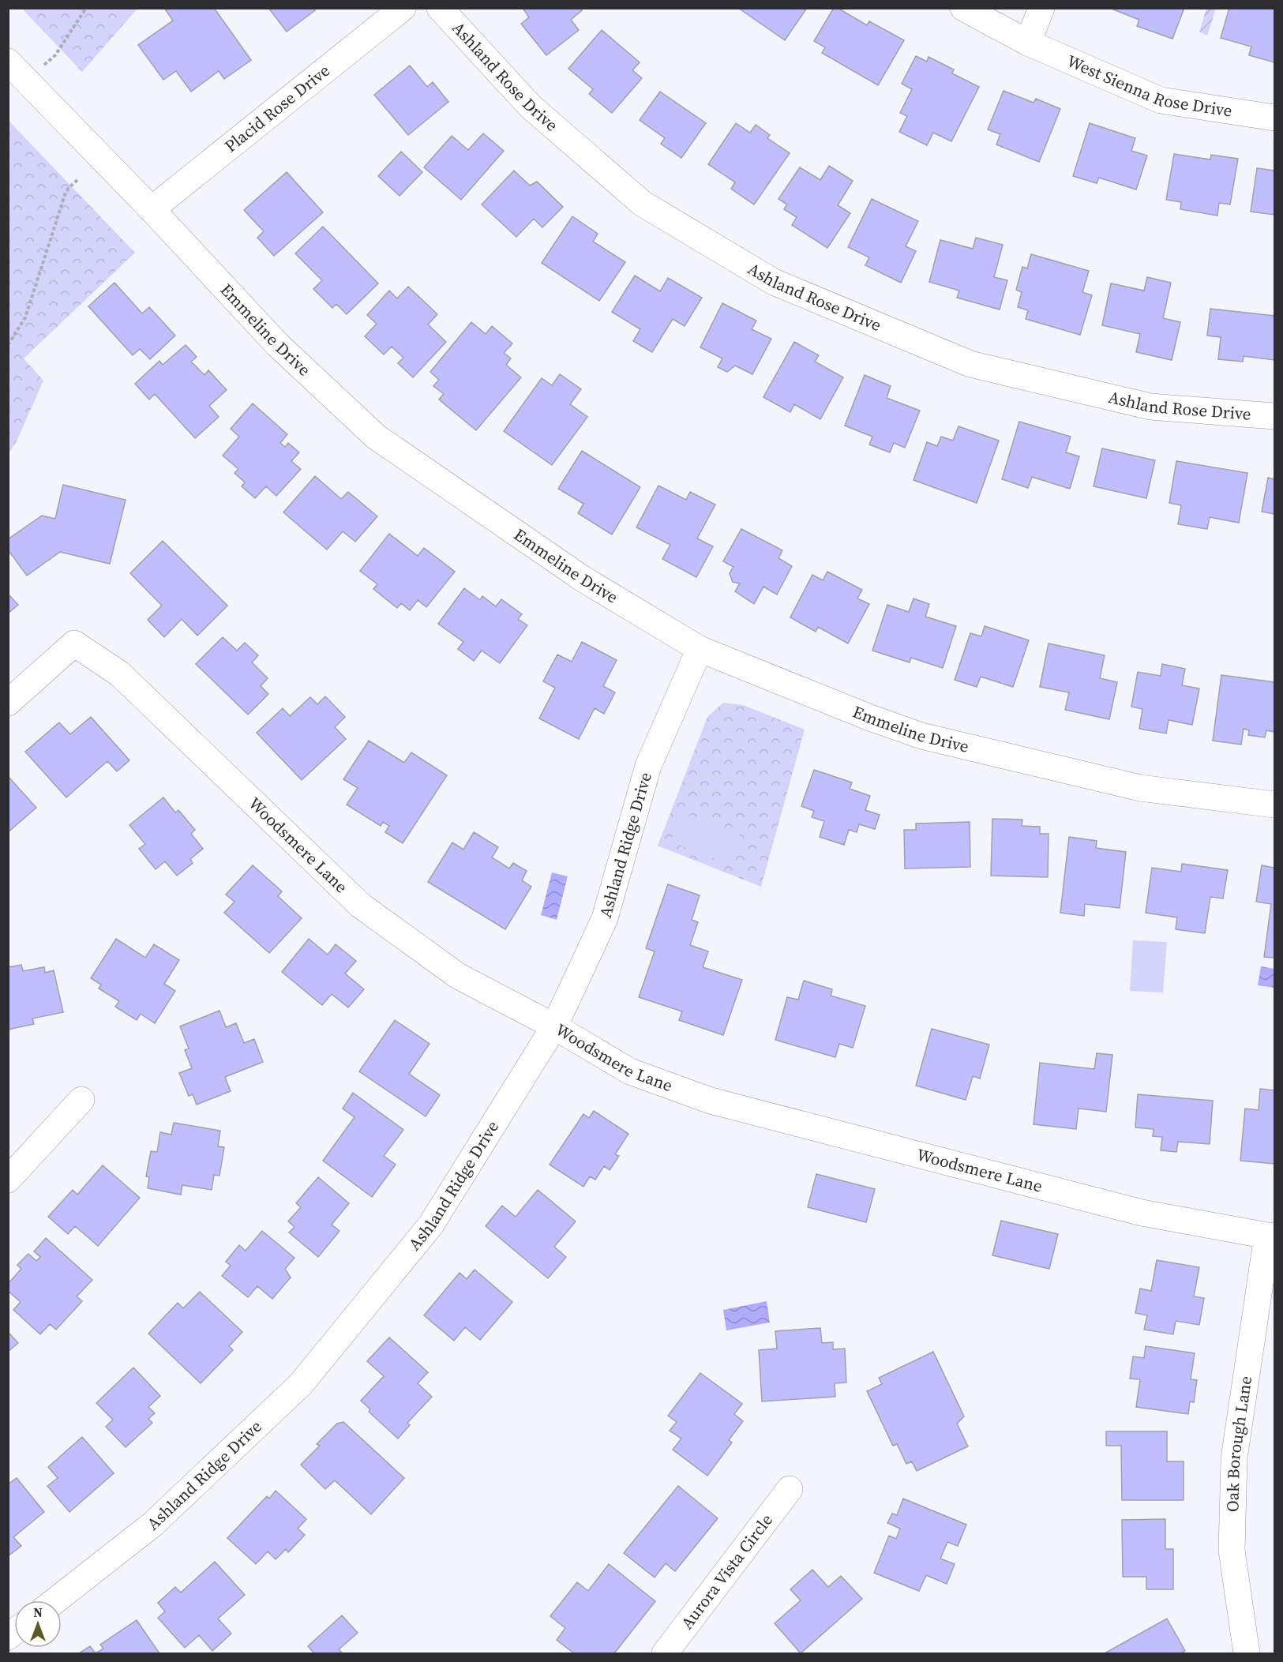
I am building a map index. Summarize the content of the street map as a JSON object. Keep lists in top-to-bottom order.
{
  "streets": {
    "street": [
      "Ashland Rose Drive",
      "West Sienna Rose Drive",
      "Placid Rose Drive",
      "Emmeline Drive",
      "Ashland Ridge Drive",
      "Woodsmere Lane",
      "Oak Borough Lane",
      "Aurora Vista Circle"
    ]
  },
  "crossings": [
    ["Placid Rose Drive", "Emmeline Drive"],
    ["Emmeline Drive", "Ashland Ridge Drive"],
    ["Ashland Ridge Drive", "Woodsmere Lane"],
    ["Woodsmere Lane", "Oak Borough Lane"]
  ],
  "north": "top"
}
